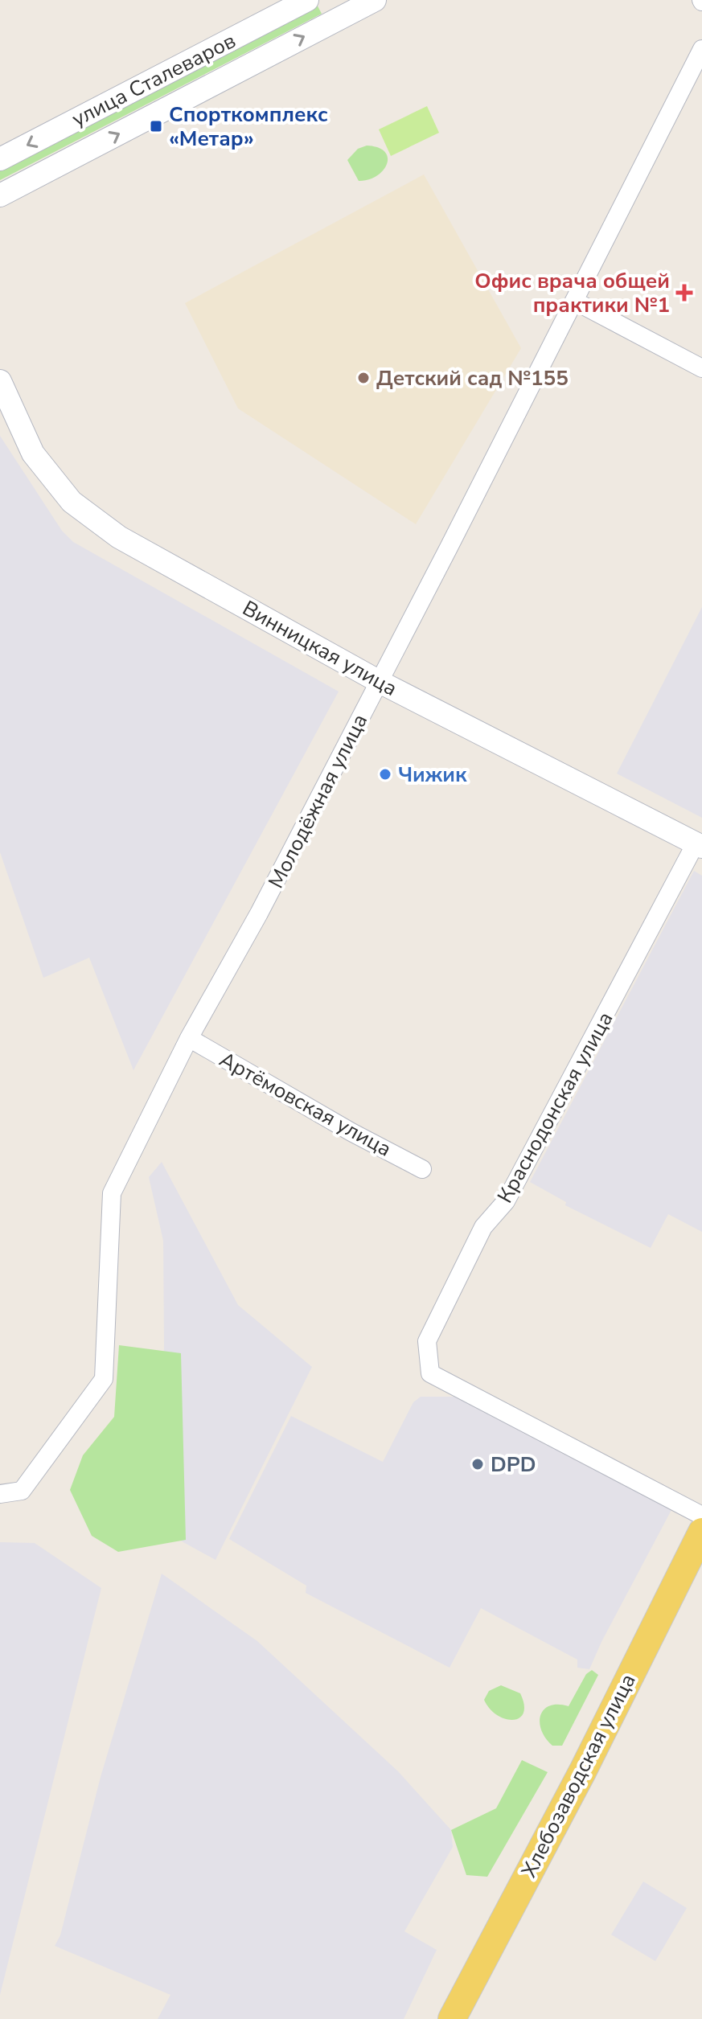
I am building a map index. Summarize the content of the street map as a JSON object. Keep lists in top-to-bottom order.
{
  "streets": {
    "main road": ["Хлебозаводская улица"],
    "street": [
      "улица Сталеваров",
      "Винницкая улица",
      "Молодёжная улица",
      "Артёмовская улица",
      "Краснодонская улица"
    ]
  },
  "crossings": [
    ["Винницкая улица", "Молодёжная улица"],
    ["Винницкая улица", "Краснодонская улица"],
    ["Молодёжная улица", "Артёмовская улица"]
  ],
  "places": {
    "transit": ["Спорткомплекс «Метар»"],
    "health": ["Офис врача общей практики №1"],
    "other": ["Детский сад №155", "Чижик", "DPD"]
  }
}
